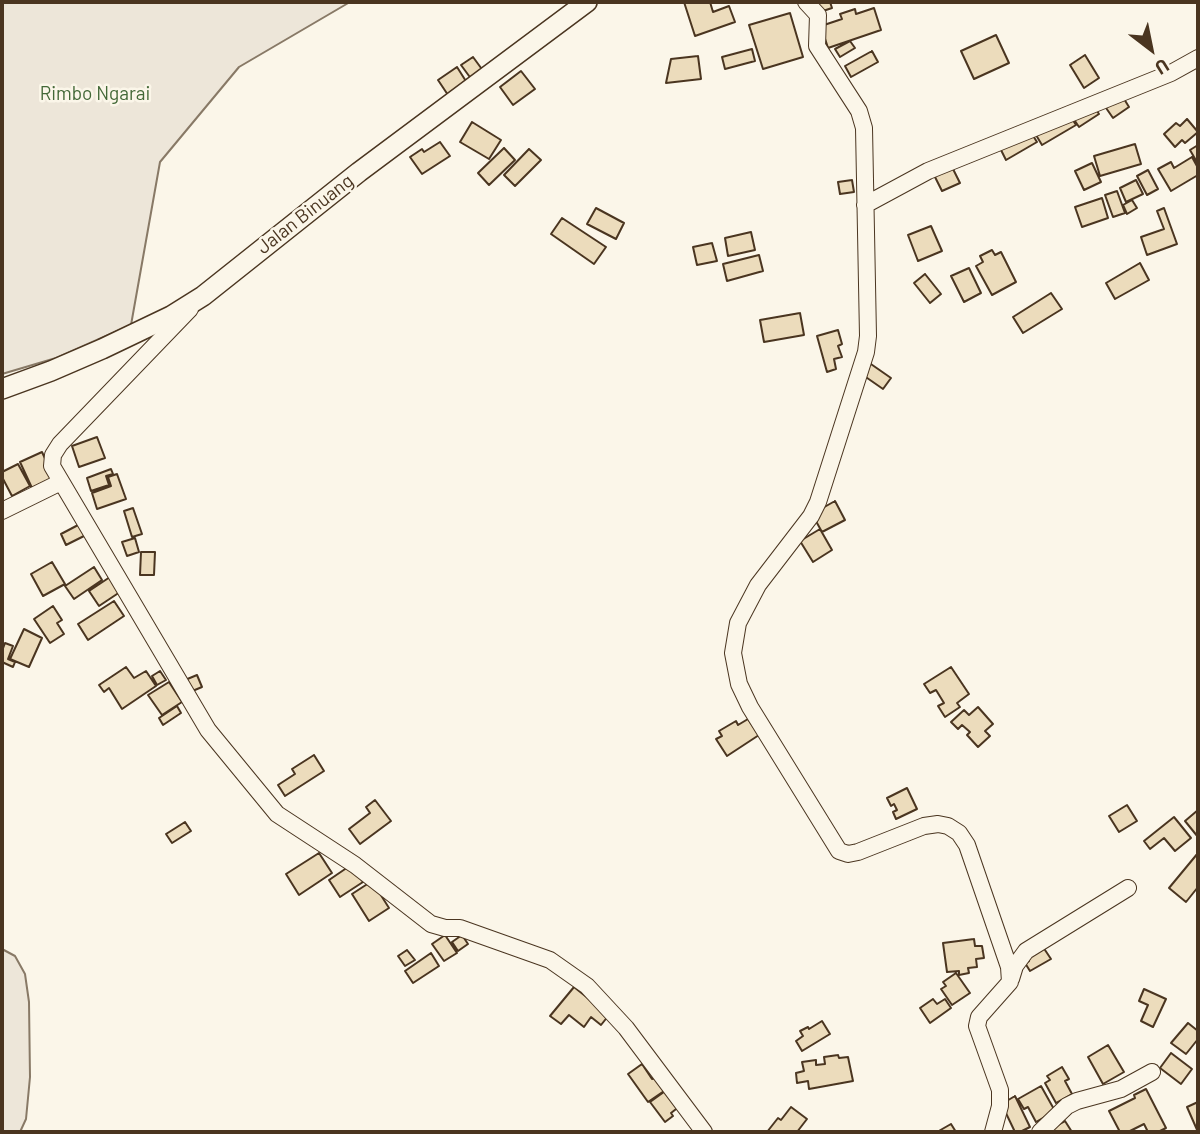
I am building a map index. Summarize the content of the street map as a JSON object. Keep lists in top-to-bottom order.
{
  "streets": {
    "main road": ["Jalan Binuang"]
  },
  "parks": ["Rimbo Ngarai"],
  "north": "bottom right"
}
